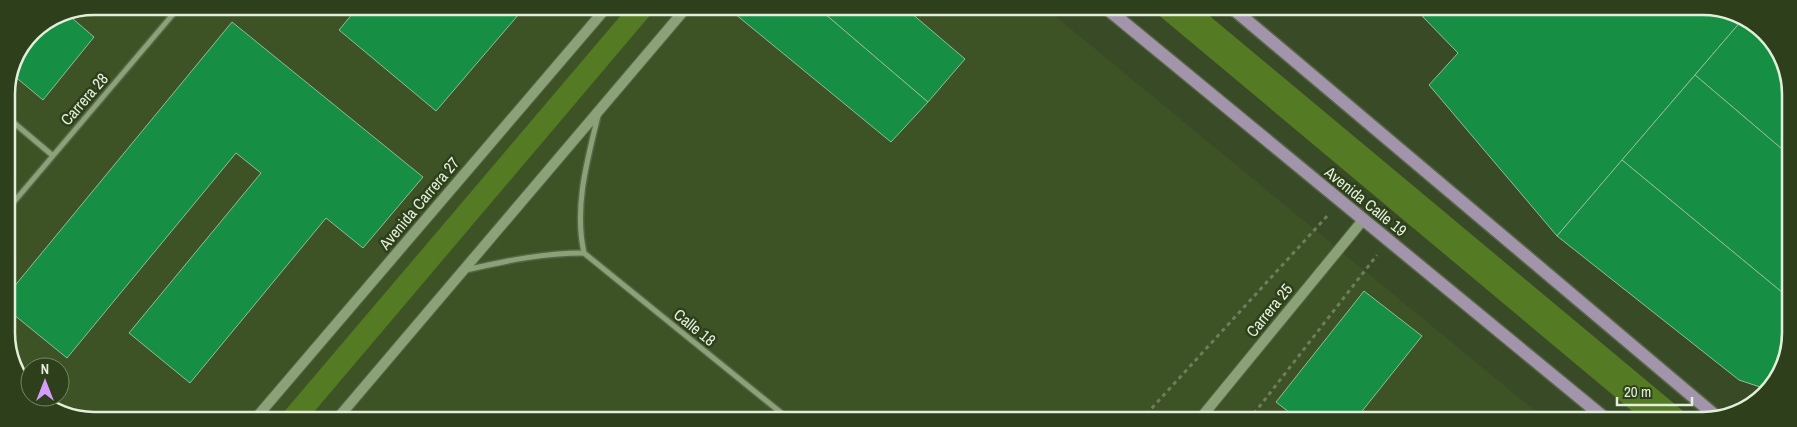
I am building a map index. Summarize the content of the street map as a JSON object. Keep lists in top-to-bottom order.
{
  "streets": {
    "main road": ["Avenida Calle 19", "Avenida Carrera 27", "Carrera 25"],
    "street": ["Carrera 28", "Calle 18"]
  },
  "crossings": [
    ["Avenida Calle 19", "Carrera 25"]
  ],
  "scale_bar": "20 m",
  "north": "top"
}
